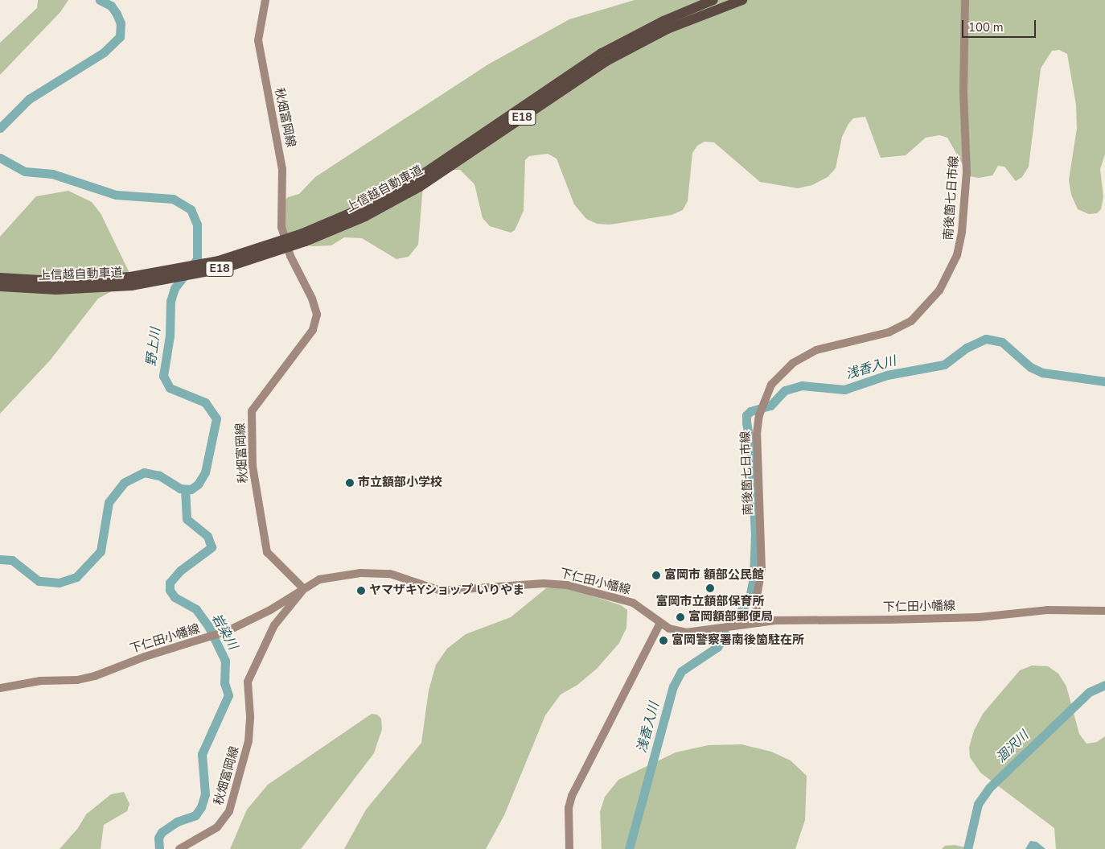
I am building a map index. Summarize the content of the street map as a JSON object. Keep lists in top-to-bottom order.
{
  "streets": {
    "highway": ["E18", "上信越自動車道"],
    "main road": ["秋畑富岡線", "南後箇七日市線", "下仁田小幡線"]
  },
  "crossings": [
    ["秋畑富岡線", "下仁田小幡線"],
    ["南後箇七日市線", "下仁田小幡線"]
  ],
  "water": [
    "野上川",
    "浅香入川",
    "岩染川",
    "涸沢川"
  ],
  "places": [
    "市立額部小学校",
    "富岡市 額部公民館",
    "富岡市立額部保育所",
    "ヤマザキYショップ いりやま",
    "富岡額部郵便局",
    "富岡警察署南後箇駐在所"
  ],
  "scale_bar": "100 m"
}
